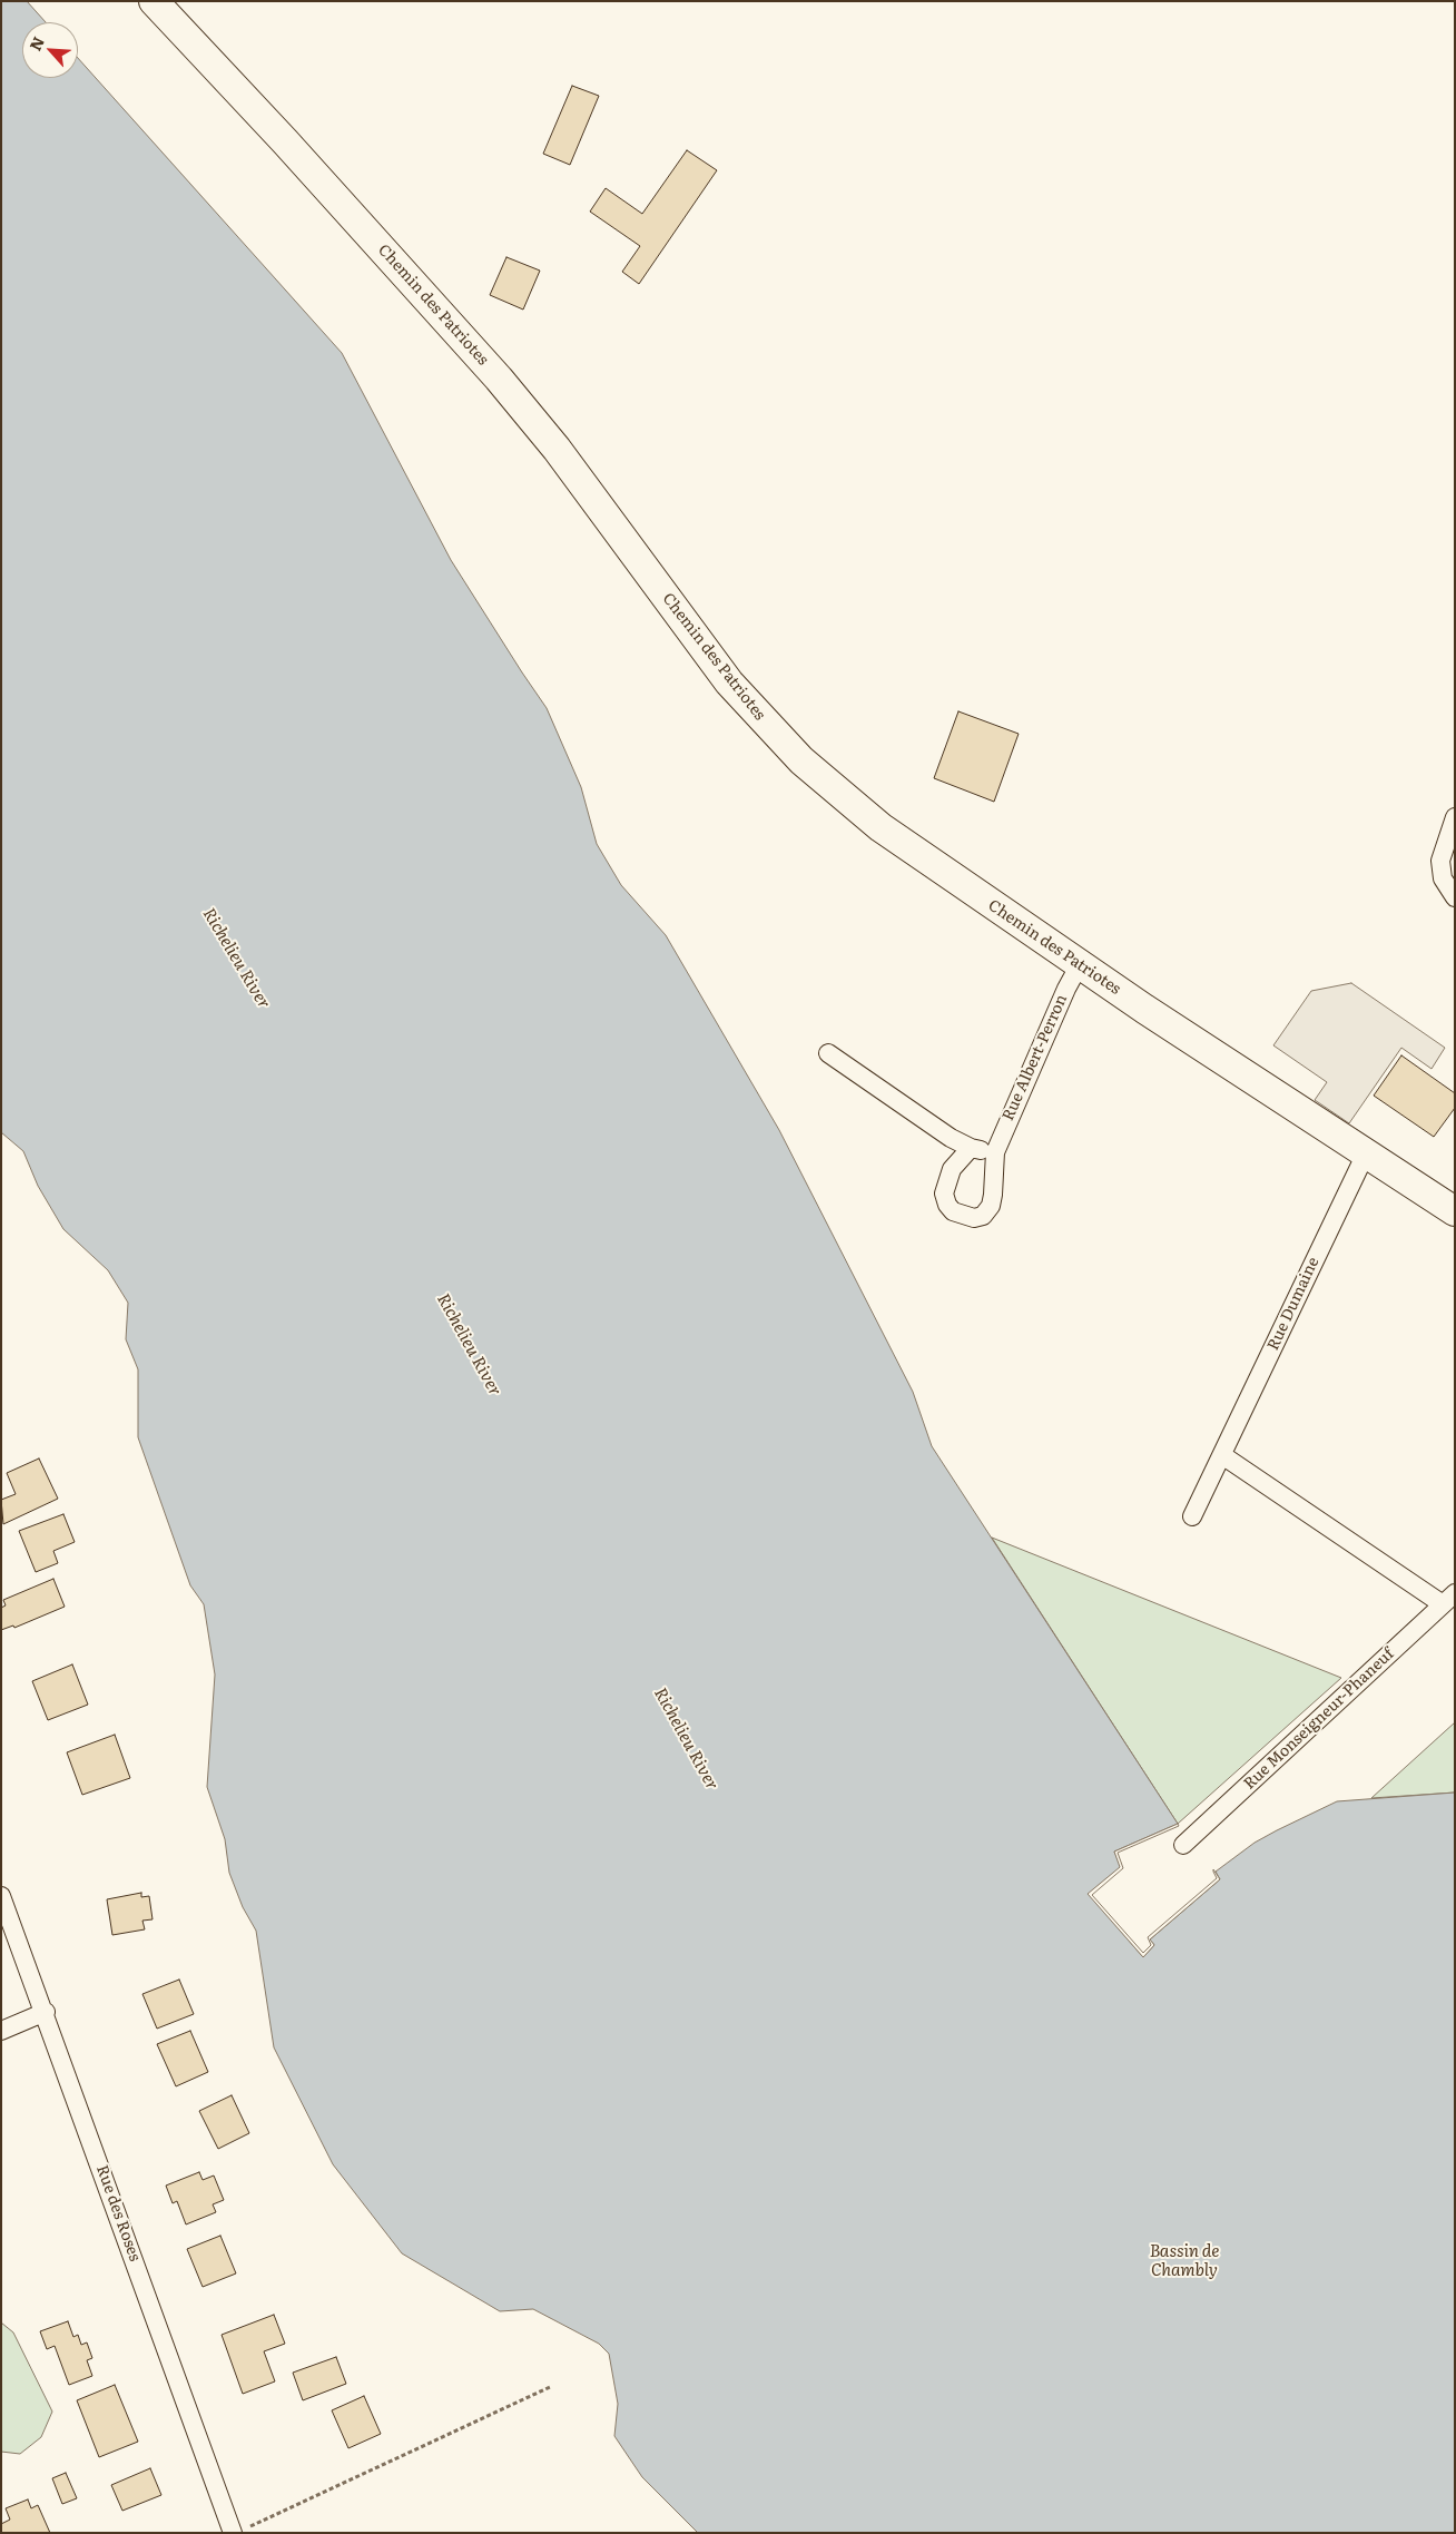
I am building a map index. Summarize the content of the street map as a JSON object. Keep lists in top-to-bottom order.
{
  "streets": {
    "main road": ["Chemin des Patriotes"],
    "street": [
      "Rue Albert-Perron",
      "Rue Dumaine",
      "Rue Monseigneur-Phaneuf",
      "Rue des Roses"
    ]
  },
  "crossings": [
    ["Chemin des Patriotes", "Rue Albert-Perron"],
    ["Chemin des Patriotes", "Rue Dumaine"]
  ],
  "water": ["Richelieu River", "Bassin de Chambly"],
  "north": "top left"
}
